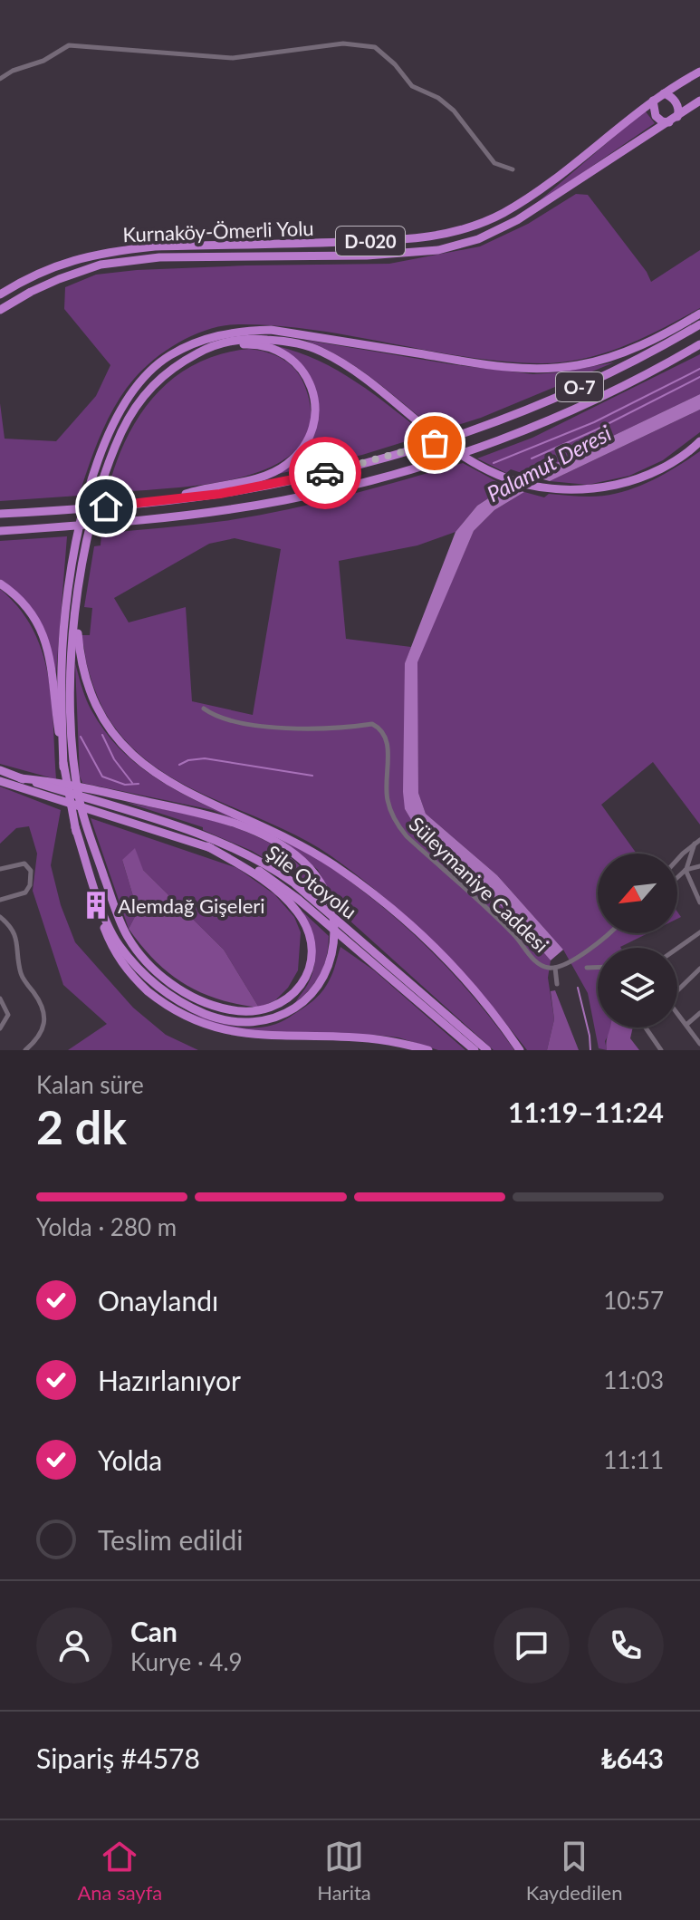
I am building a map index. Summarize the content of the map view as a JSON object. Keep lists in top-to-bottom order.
{
  "streets": {
    "highway": [
      "Kurnaköy-Ömerli Yolu",
      "D-020",
      "O-7",
      "Şile Otoyolu"
    ],
    "street": ["Süleymaniye Caddesi"]
  },
  "water": ["Palamut Deresi"],
  "places": {
    "building": ["Alemdağ Gişeleri"]
  },
  "north": "bottom left",
  "page": {
    "heading": ["2 dk", "Kalan süre", "11:19–11:24"],
    "panel": [
      "Can",
      "Kurye · 4.9",
      "Sipariş #4578",
      "₺643"
    ],
    "bar": "Yolda · 280 m",
    "list": [
      ["Onaylandı", "10:57"],
      ["Hazırlanıyor", "11:03"],
      ["Yolda", "11:11"],
      "Teslim edildi"
    ],
    "tabs": ["Ana sayfa", "Harita", "Kaydedilen"]
  }
}
